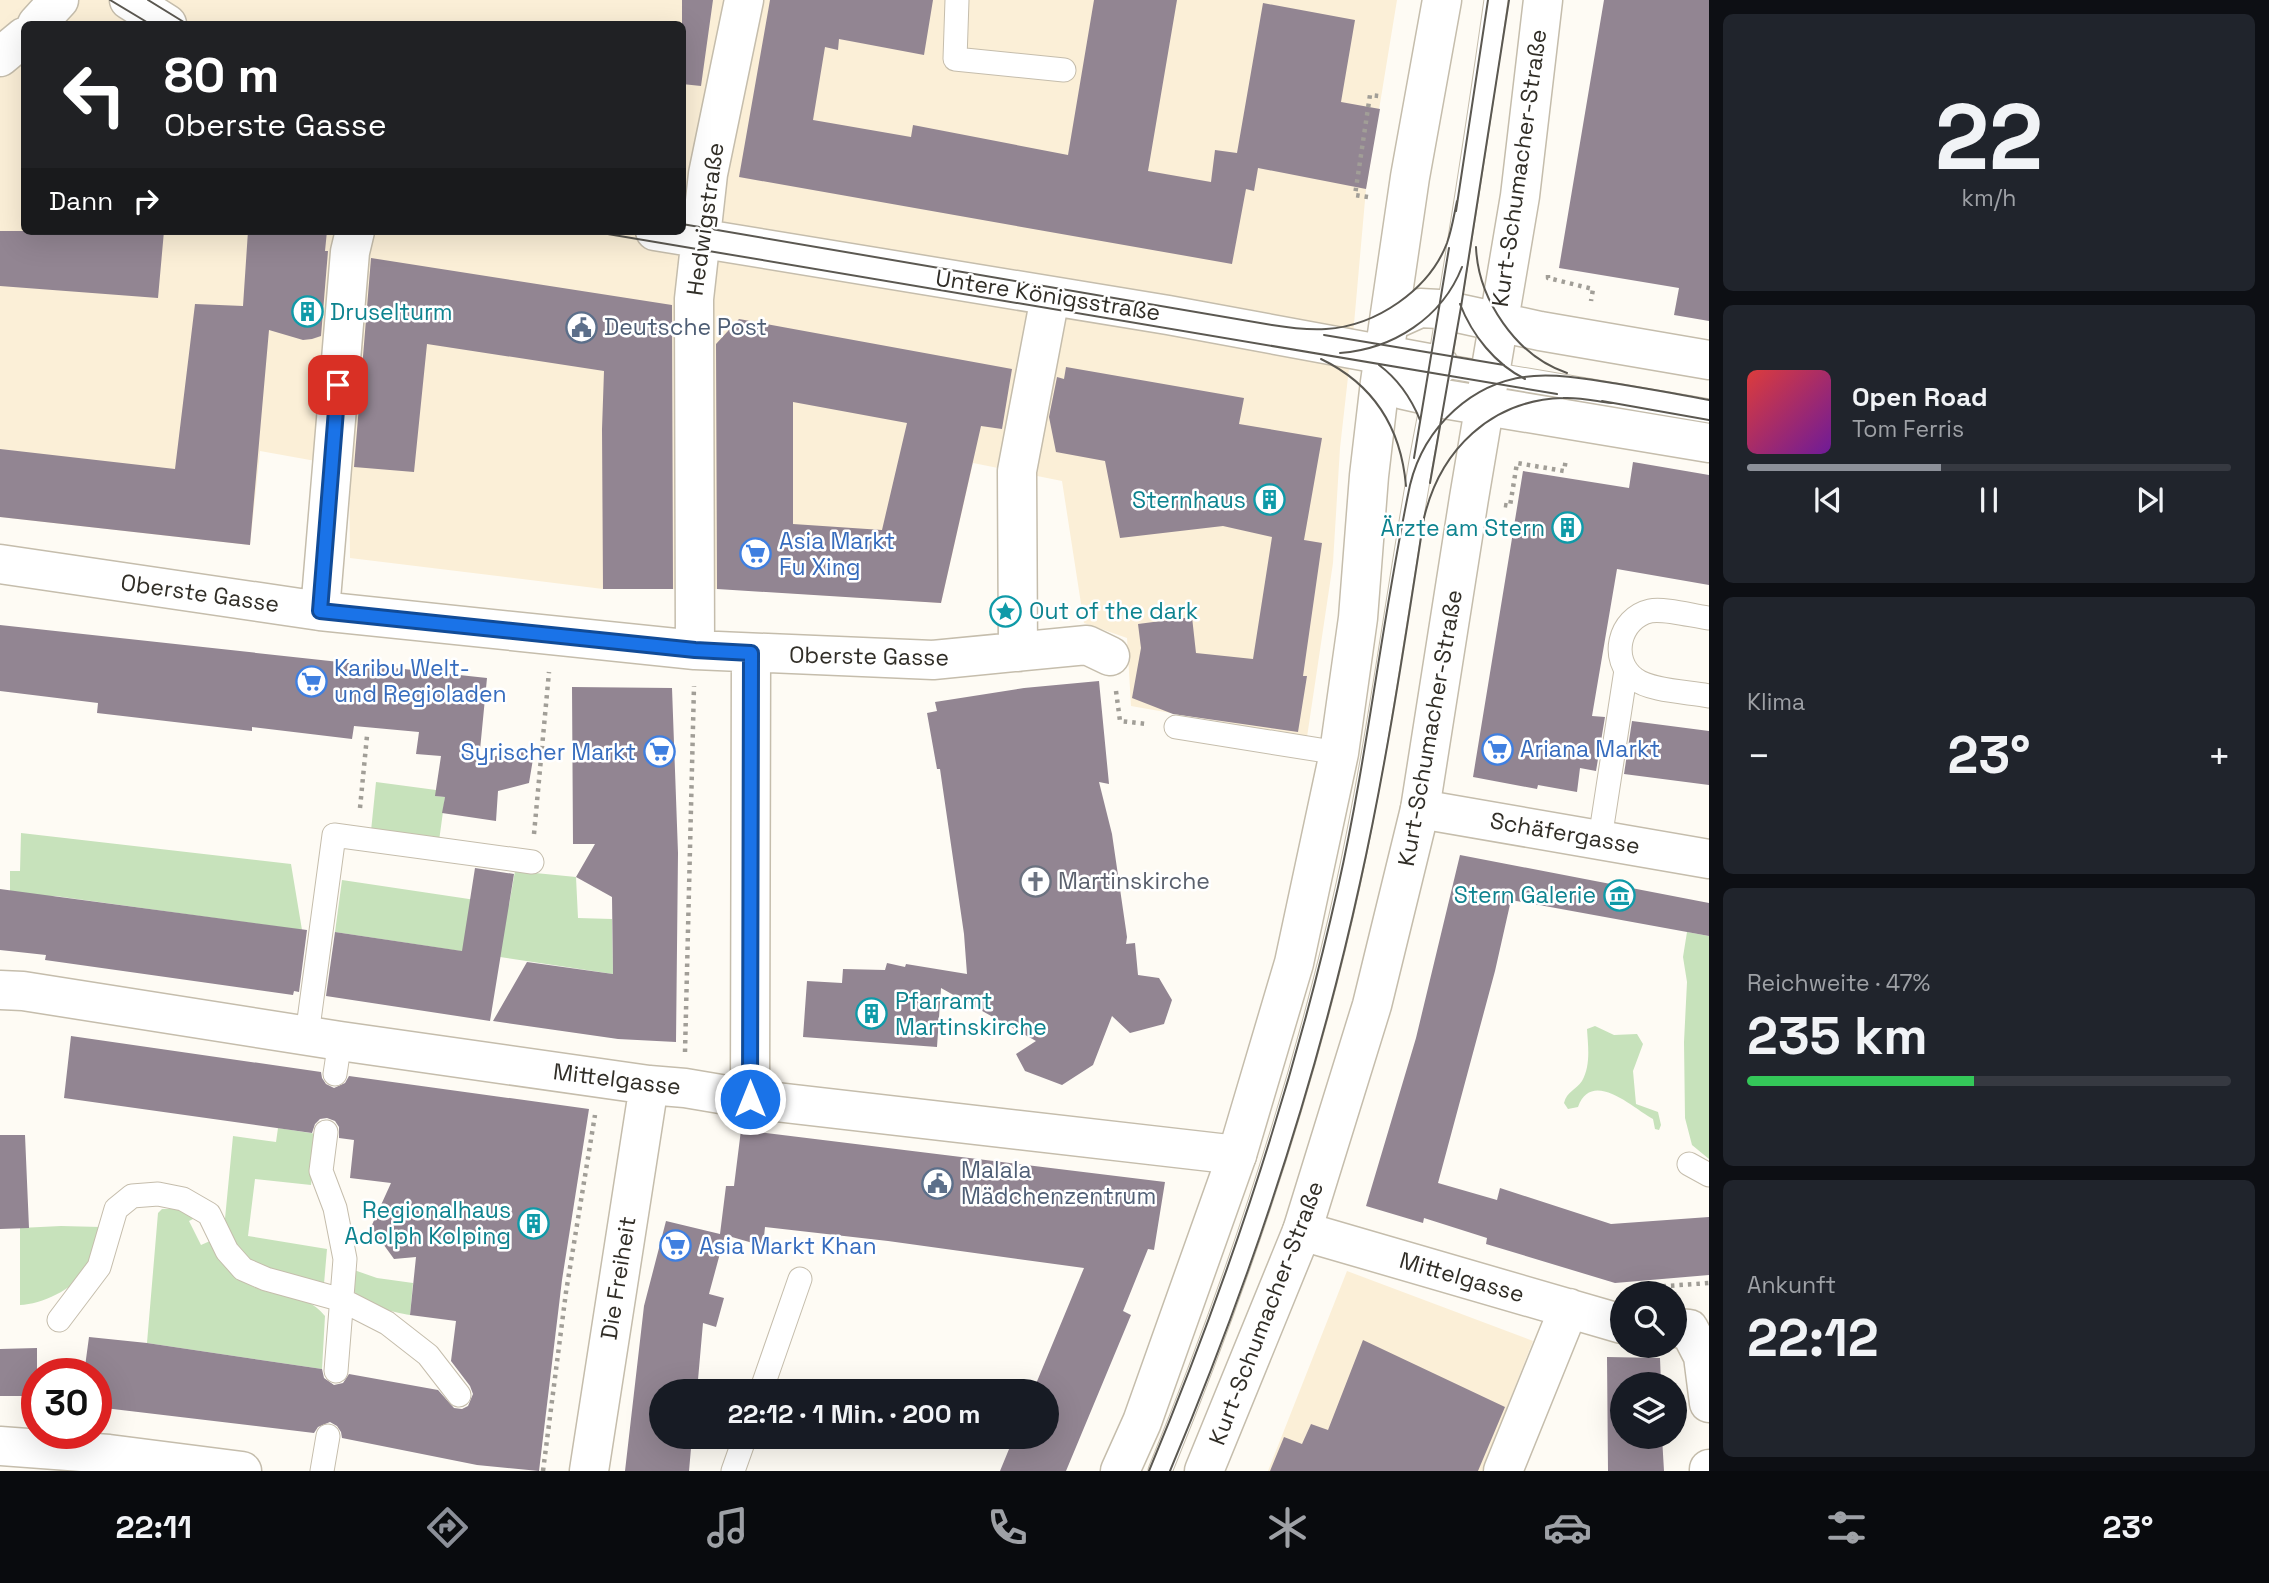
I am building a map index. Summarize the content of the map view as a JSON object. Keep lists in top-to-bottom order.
{
  "streets": {
    "street": [
      "Kurt-Schumacher-Straße",
      "Hedwigstraße",
      "Untere Königsstraße",
      "Oberste Gasse",
      "Schäfergasse",
      "Mittelgasse",
      "Die Freiheit"
    ]
  },
  "crossings": [
    ["Kurt-Schumacher-Straße", "Untere Königsstraße"],
    ["Kurt-Schumacher-Straße", "Schäfergasse"],
    ["Kurt-Schumacher-Straße", "Mittelgasse"],
    ["Hedwigstraße", "Untere Königsstraße"],
    ["Hedwigstraße", "Oberste Gasse"],
    ["Mittelgasse", "Die Freiheit"]
  ],
  "places": {
    "building": [
      "Druselturm",
      "Sternhaus",
      "Ärzte am Stern",
      "Pfarramt Martinskirche",
      "Regionalhaus Adolph Kolping"
    ],
    "public building": ["Deutsche Post", "Malala Mädchenzentrum"],
    "supermarket": [
      "Asia Markt Fu Xing",
      "Karibu Welt- und Regioladen",
      "Ariana Markt",
      "Syrischer Markt",
      "Asia Markt Khan"
    ],
    "place": ["Out of the dark"],
    "church": ["Martinskirche"],
    "museum": ["Stern Galerie"]
  },
  "page": {
    "tile": [
      ["22", "km/h"],
      "Klima",
      ["Reichweite · 47%", "235 km"],
      ["Ankunft", "22:12"]
    ],
    "turn": ["80 m", "Oberste Gasse"],
    "then": "Dann",
    "song": ["Open Road", "Tom Ferris"],
    "heat": ["−", "23°", "+"],
    "limit": "30",
    "trip": "22:12 · 1 Min. · 200 m",
    "tabs": ["22:11", "23°"]
  }
}
